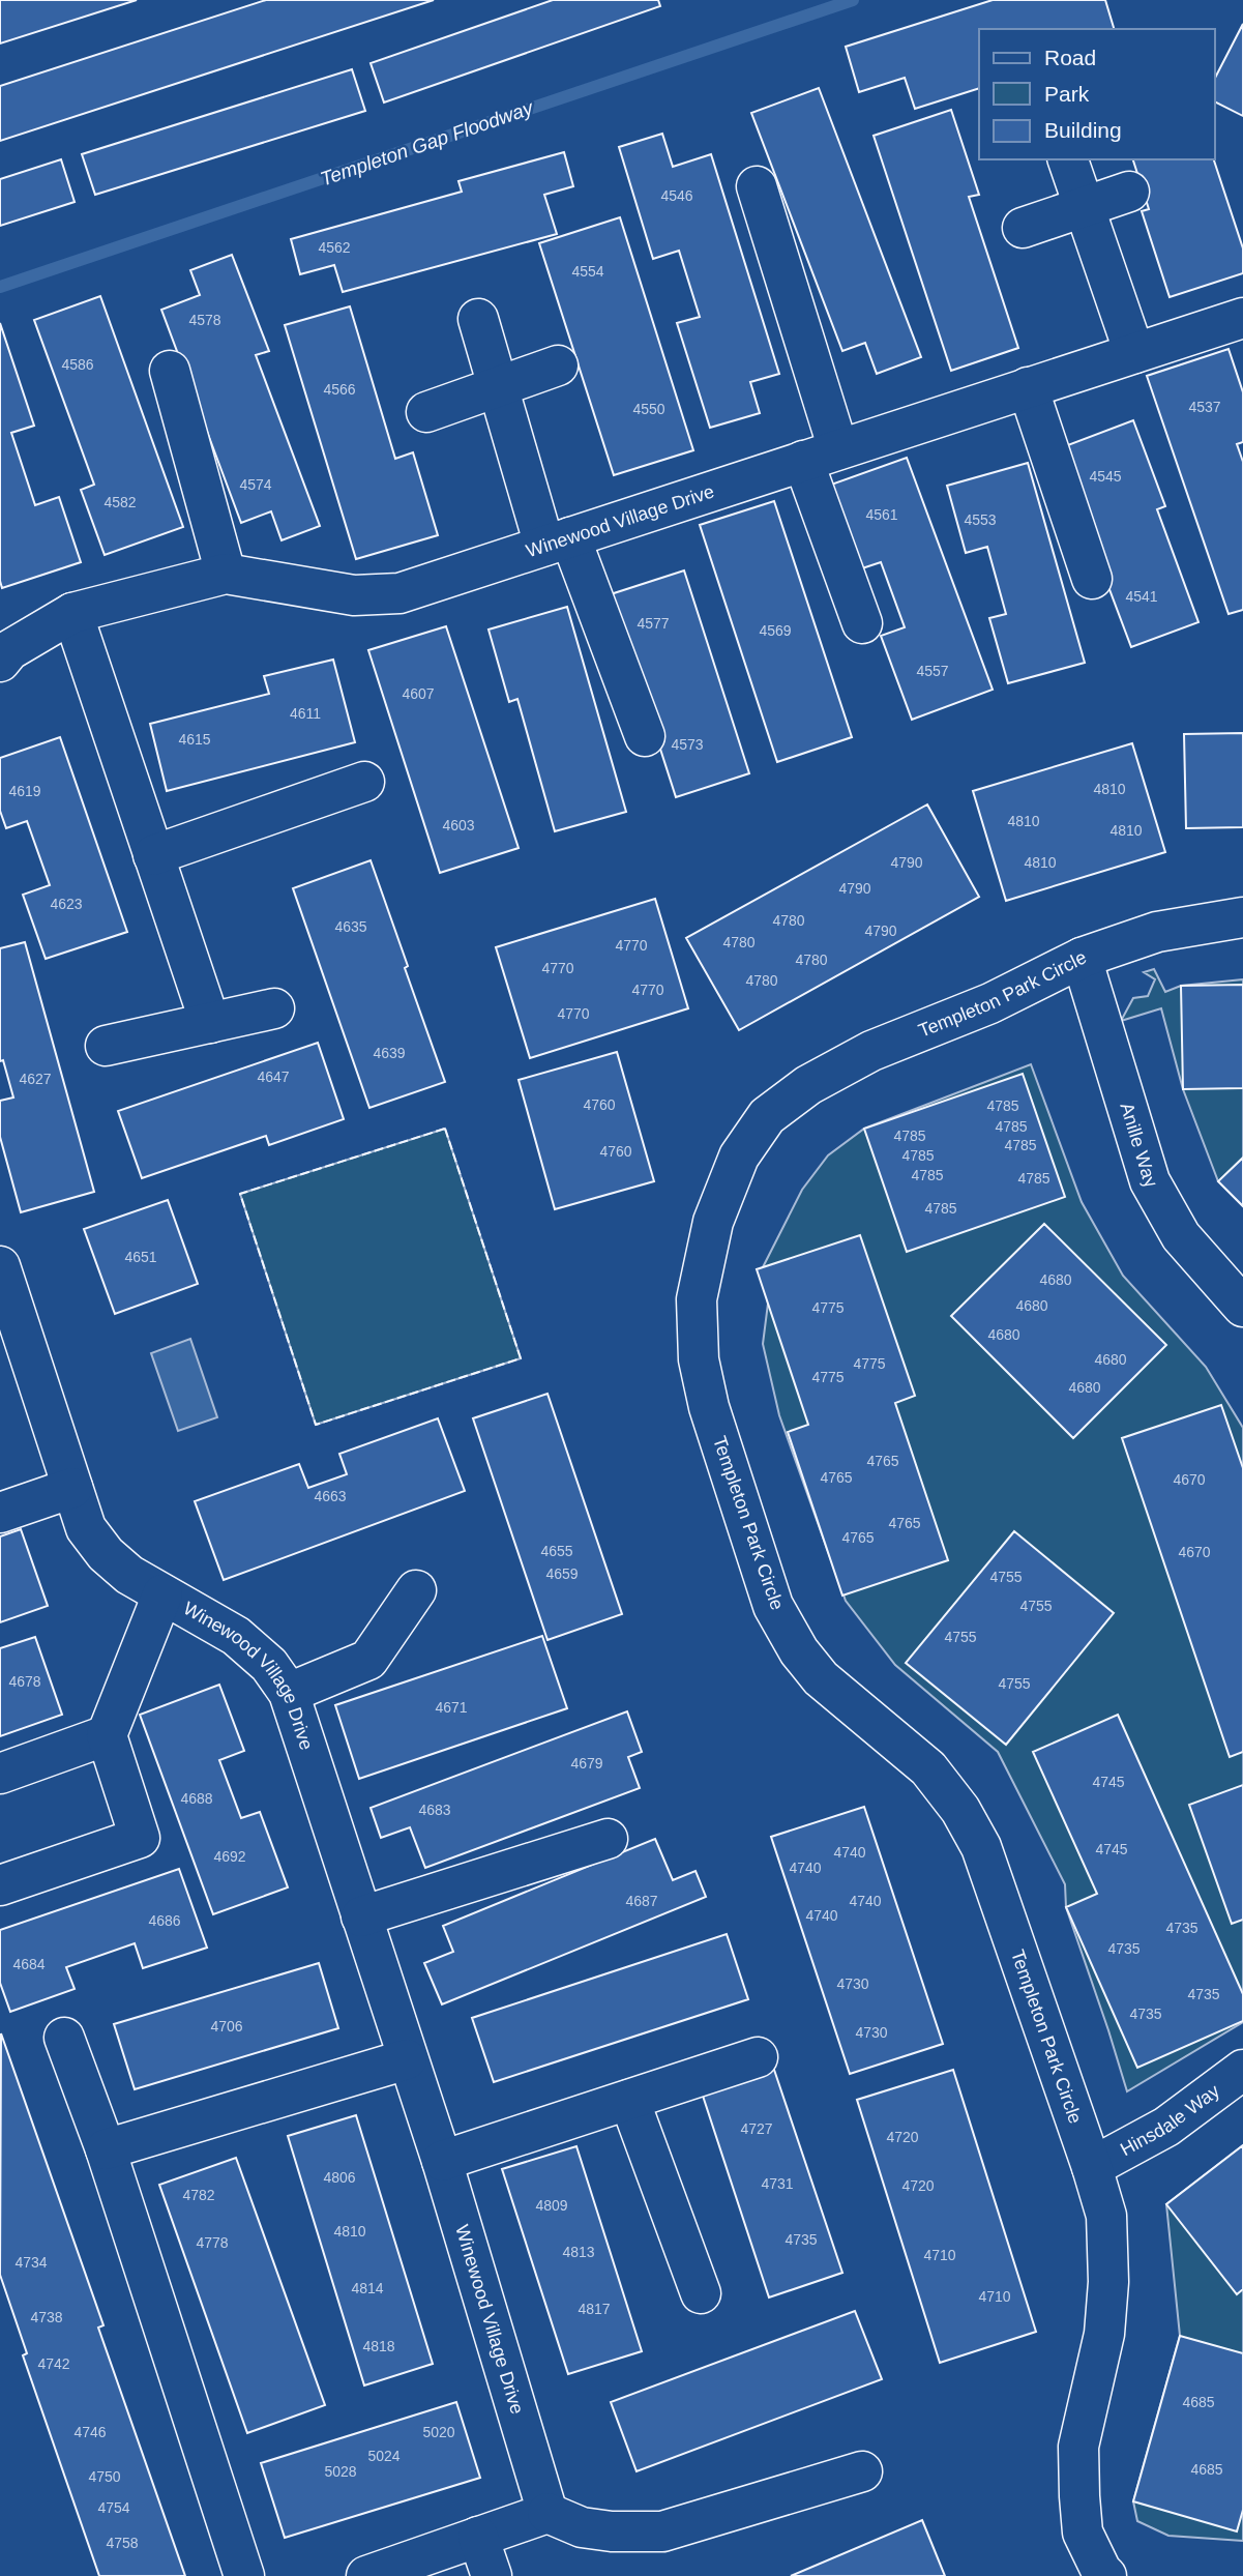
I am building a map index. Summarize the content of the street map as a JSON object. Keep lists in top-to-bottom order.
{
  "streets": {
    "street": [
      "Winewood Village Drive",
      "Templeton Park Circle",
      "Anille Way",
      "Hinsdale Way"
    ]
  },
  "crossings": [
    ["Templeton Park Circle", "Anille Way"],
    ["Templeton Park Circle", "Hinsdale Way"]
  ],
  "water": ["Templeton Gap Floodway"],
  "house_numbers": [
    "4546",
    "4562",
    "4554",
    "4578",
    "4586",
    "4566",
    "4537",
    "4550",
    "4545",
    "4574",
    "4582",
    "4561",
    "4553",
    "4541",
    "4577",
    "4569",
    "4557",
    "4607",
    "4611",
    "4615",
    "4573",
    "4810",
    "4619",
    "4810",
    "4603",
    "4810",
    "4790",
    "4810",
    "4790",
    "4623",
    "4780",
    "4635",
    "4790",
    "4780",
    "4770",
    "4780",
    "4770",
    "4780",
    "4770",
    "4770",
    "4639",
    "4647",
    "4627",
    "4760",
    "4785",
    "4785",
    "4785",
    "4785",
    "4760",
    "4785",
    "4785",
    "4785",
    "4785",
    "4651",
    "4680",
    "4680",
    "4775",
    "4680",
    "4680",
    "4775",
    "4775",
    "4680",
    "4765",
    "4765",
    "4670",
    "4663",
    "4765",
    "4765",
    "4655",
    "4670",
    "4659",
    "4755",
    "4755",
    "4755",
    "4678",
    "4755",
    "4671",
    "4679",
    "4745",
    "4688",
    "4683",
    "4745",
    "4740",
    "4692",
    "4740",
    "4687",
    "4740",
    "4740",
    "4686",
    "4735",
    "4735",
    "4684",
    "4730",
    "4735",
    "4735",
    "4706",
    "4730",
    "4727",
    "4720",
    "4806",
    "4731",
    "4720",
    "4782",
    "4809",
    "4810",
    "4735",
    "4778",
    "4813",
    "4710",
    "4734",
    "4814",
    "4710",
    "4817",
    "4738",
    "4818",
    "4742",
    "4685",
    "4746",
    "5020",
    "5024",
    "4685",
    "5028",
    "4750",
    "4754",
    "4758"
  ],
  "legend": ["Road", "Park", "Building"]
}
